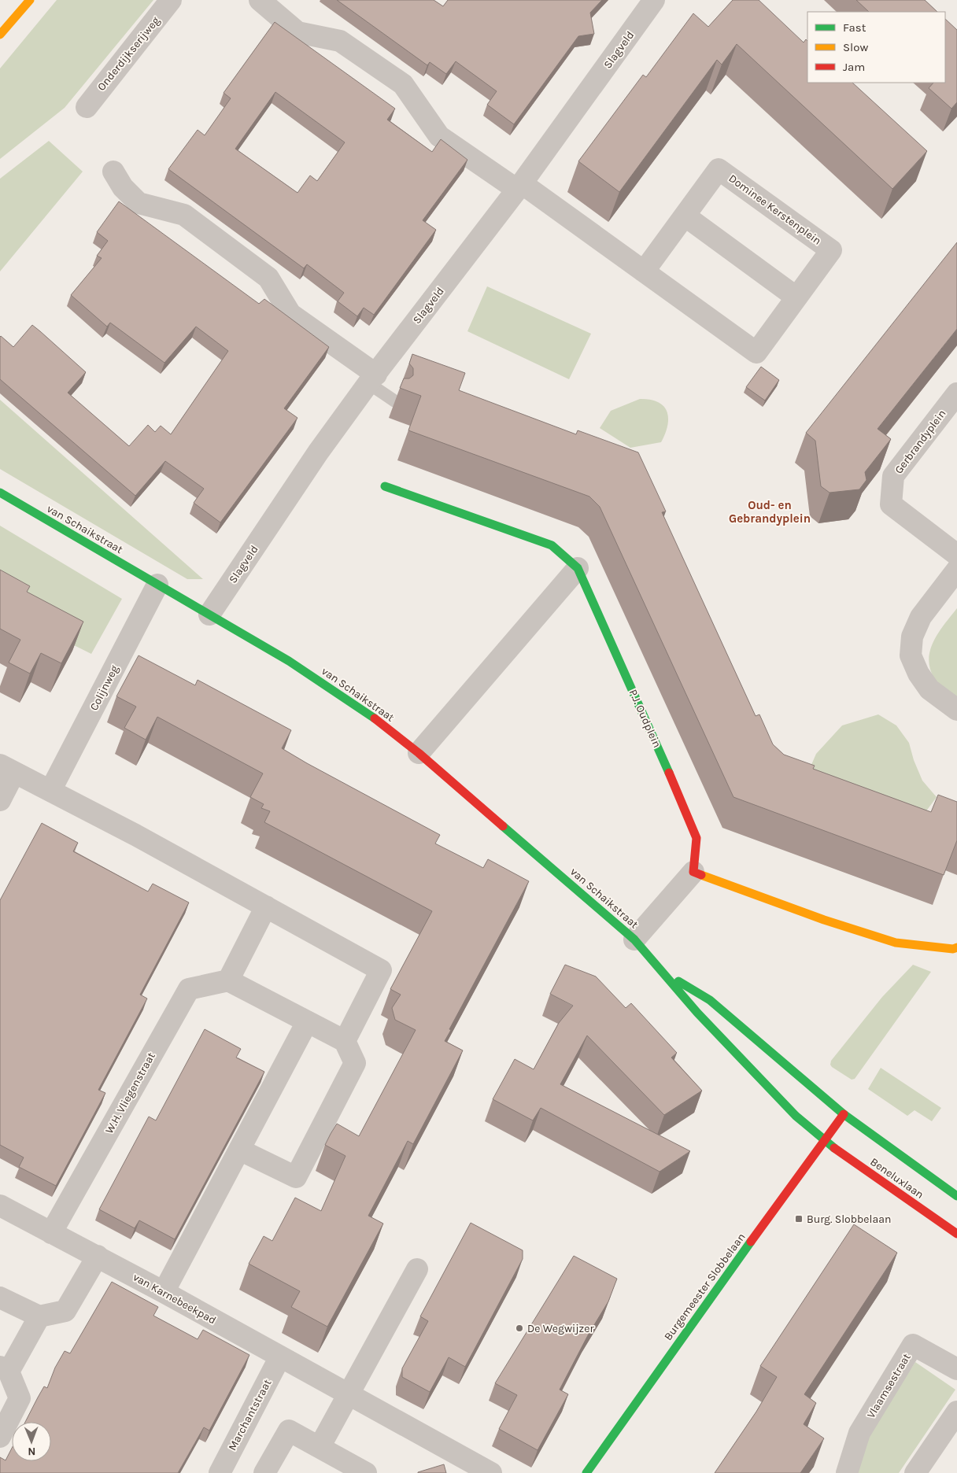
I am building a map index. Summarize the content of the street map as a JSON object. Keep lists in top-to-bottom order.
{
  "streets": {
    "main road": [
      "van Schaikstraat",
      "P.J. Oudplein",
      "Beneluxlaan",
      "Burgemeester Slobbelaan"
    ],
    "street": [
      "Slagveld",
      "Onderdijkserijweg",
      "Dominee Kerstenplein",
      "Gerbrandyplein",
      "Colijnweg",
      "W.H. Vliegenstraat",
      "van Karnebeekpad",
      "Vlaamsestraat",
      "Marchantstraat"
    ]
  },
  "crossings": [
    ["Slagveld", "Dominee Kerstenplein"],
    ["Slagveld", "van Schaikstraat"],
    ["van Schaikstraat", "Colijnweg"],
    ["van Schaikstraat", "Beneluxlaan"],
    ["van Schaikstraat", "Burgemeester Slobbelaan"],
    ["W.H. Vliegenstraat", "van Karnebeekpad"],
    ["Beneluxlaan", "Burgemeester Slobbelaan"],
    ["van Karnebeekpad", "Marchantstraat"]
  ],
  "districts": ["Oud- en Gebrandyplein"],
  "places": {
    "transit": ["Burg. Slobbelaan"],
    "other": ["De Wegwijzer"]
  },
  "legend": ["Fast", "Slow", "Jam"],
  "north": "bottom"
}
